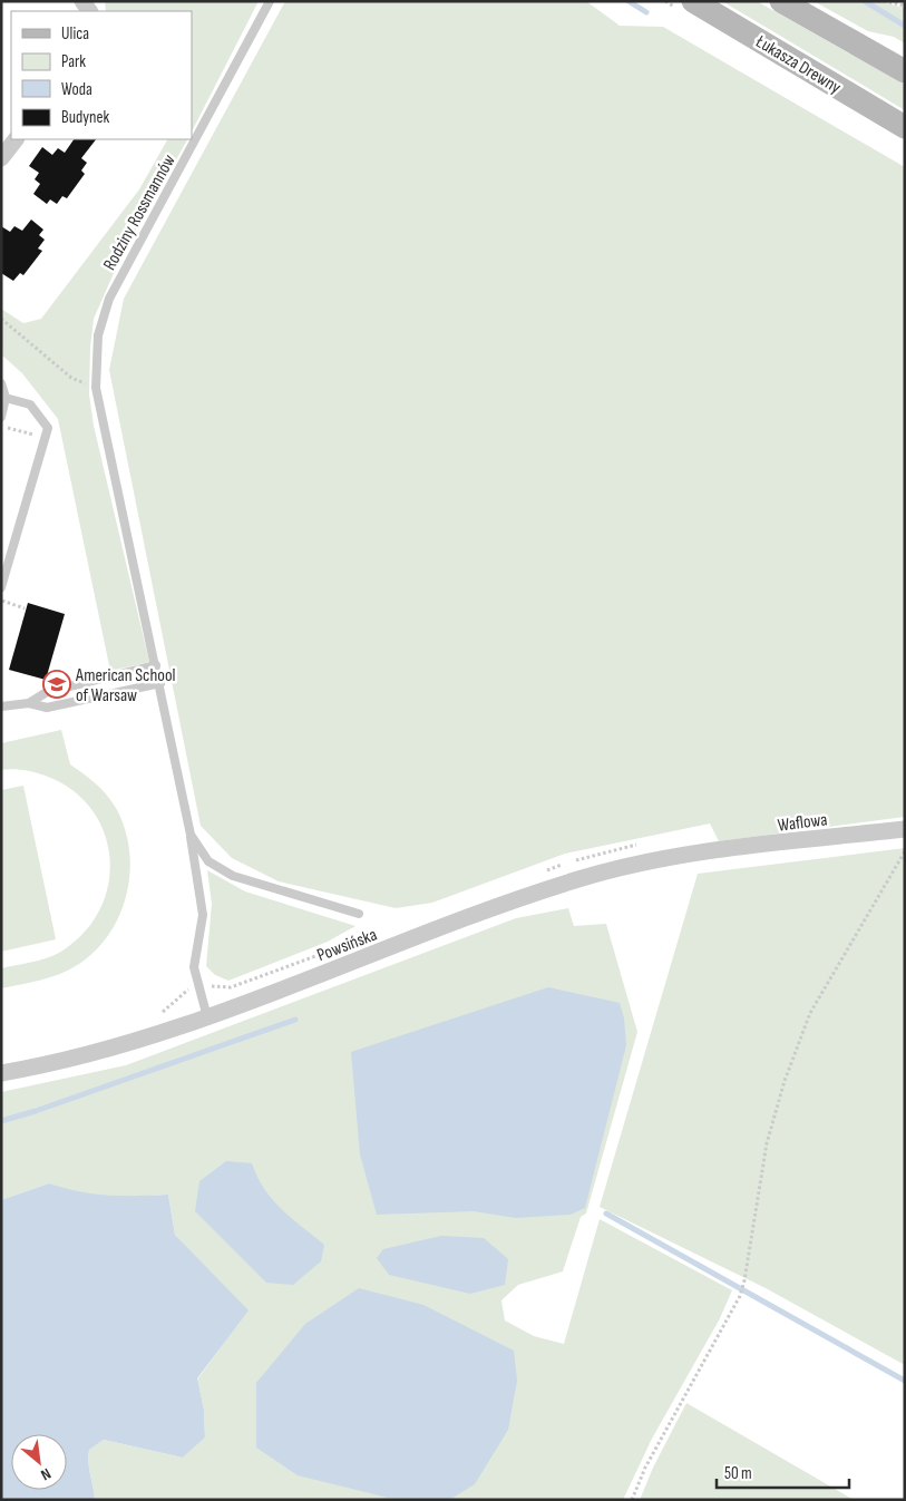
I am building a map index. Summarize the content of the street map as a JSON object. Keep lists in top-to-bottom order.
{
  "streets": {
    "main road": ["Łukasza Drewny"],
    "street": ["Waflowa", "Powsińska"],
    "lane": ["Rodziny Rossmannów"]
  },
  "crossings": [
    ["Rodziny Rossmannów", "Powsińska"],
    ["Waflowa", "Powsińska"]
  ],
  "places": {
    "school or university": ["American School of Warsaw"]
  },
  "legend": [
    "Ulica",
    "Park",
    "Woda",
    "Budynek"
  ],
  "scale_bar": "50 m",
  "north": "bottom right"
}
